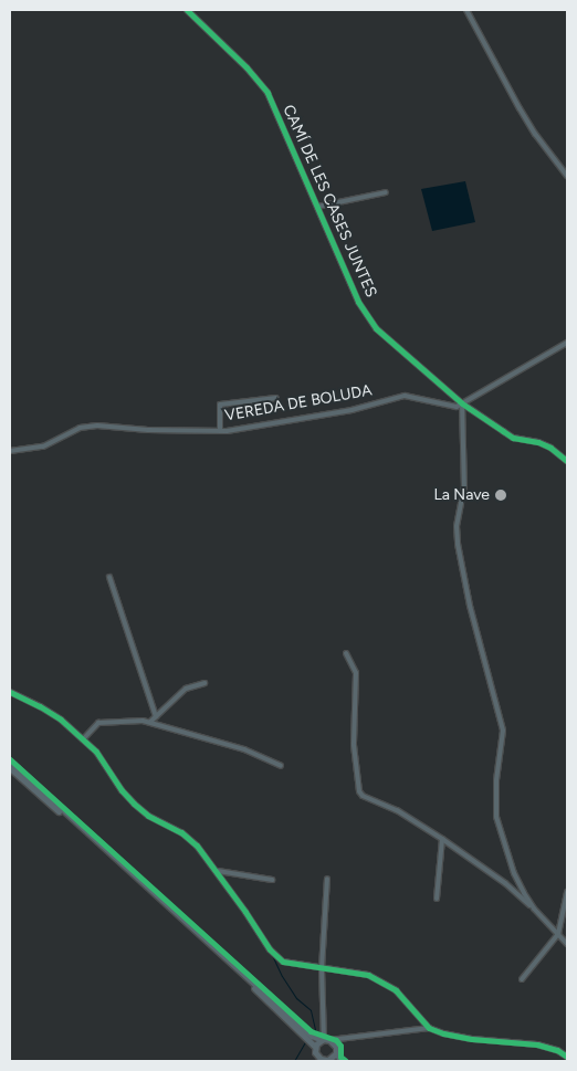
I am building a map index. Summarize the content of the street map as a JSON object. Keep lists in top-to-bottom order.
{
  "streets": {
    "street": ["CAMÍ DE LES CASES JUNTES", "VEREDA DE BOLUDA"]
  },
  "crossings": [
    ["CAMÍ DE LES CASES JUNTES", "VEREDA DE BOLUDA"]
  ],
  "places": ["La Nave"]
}
